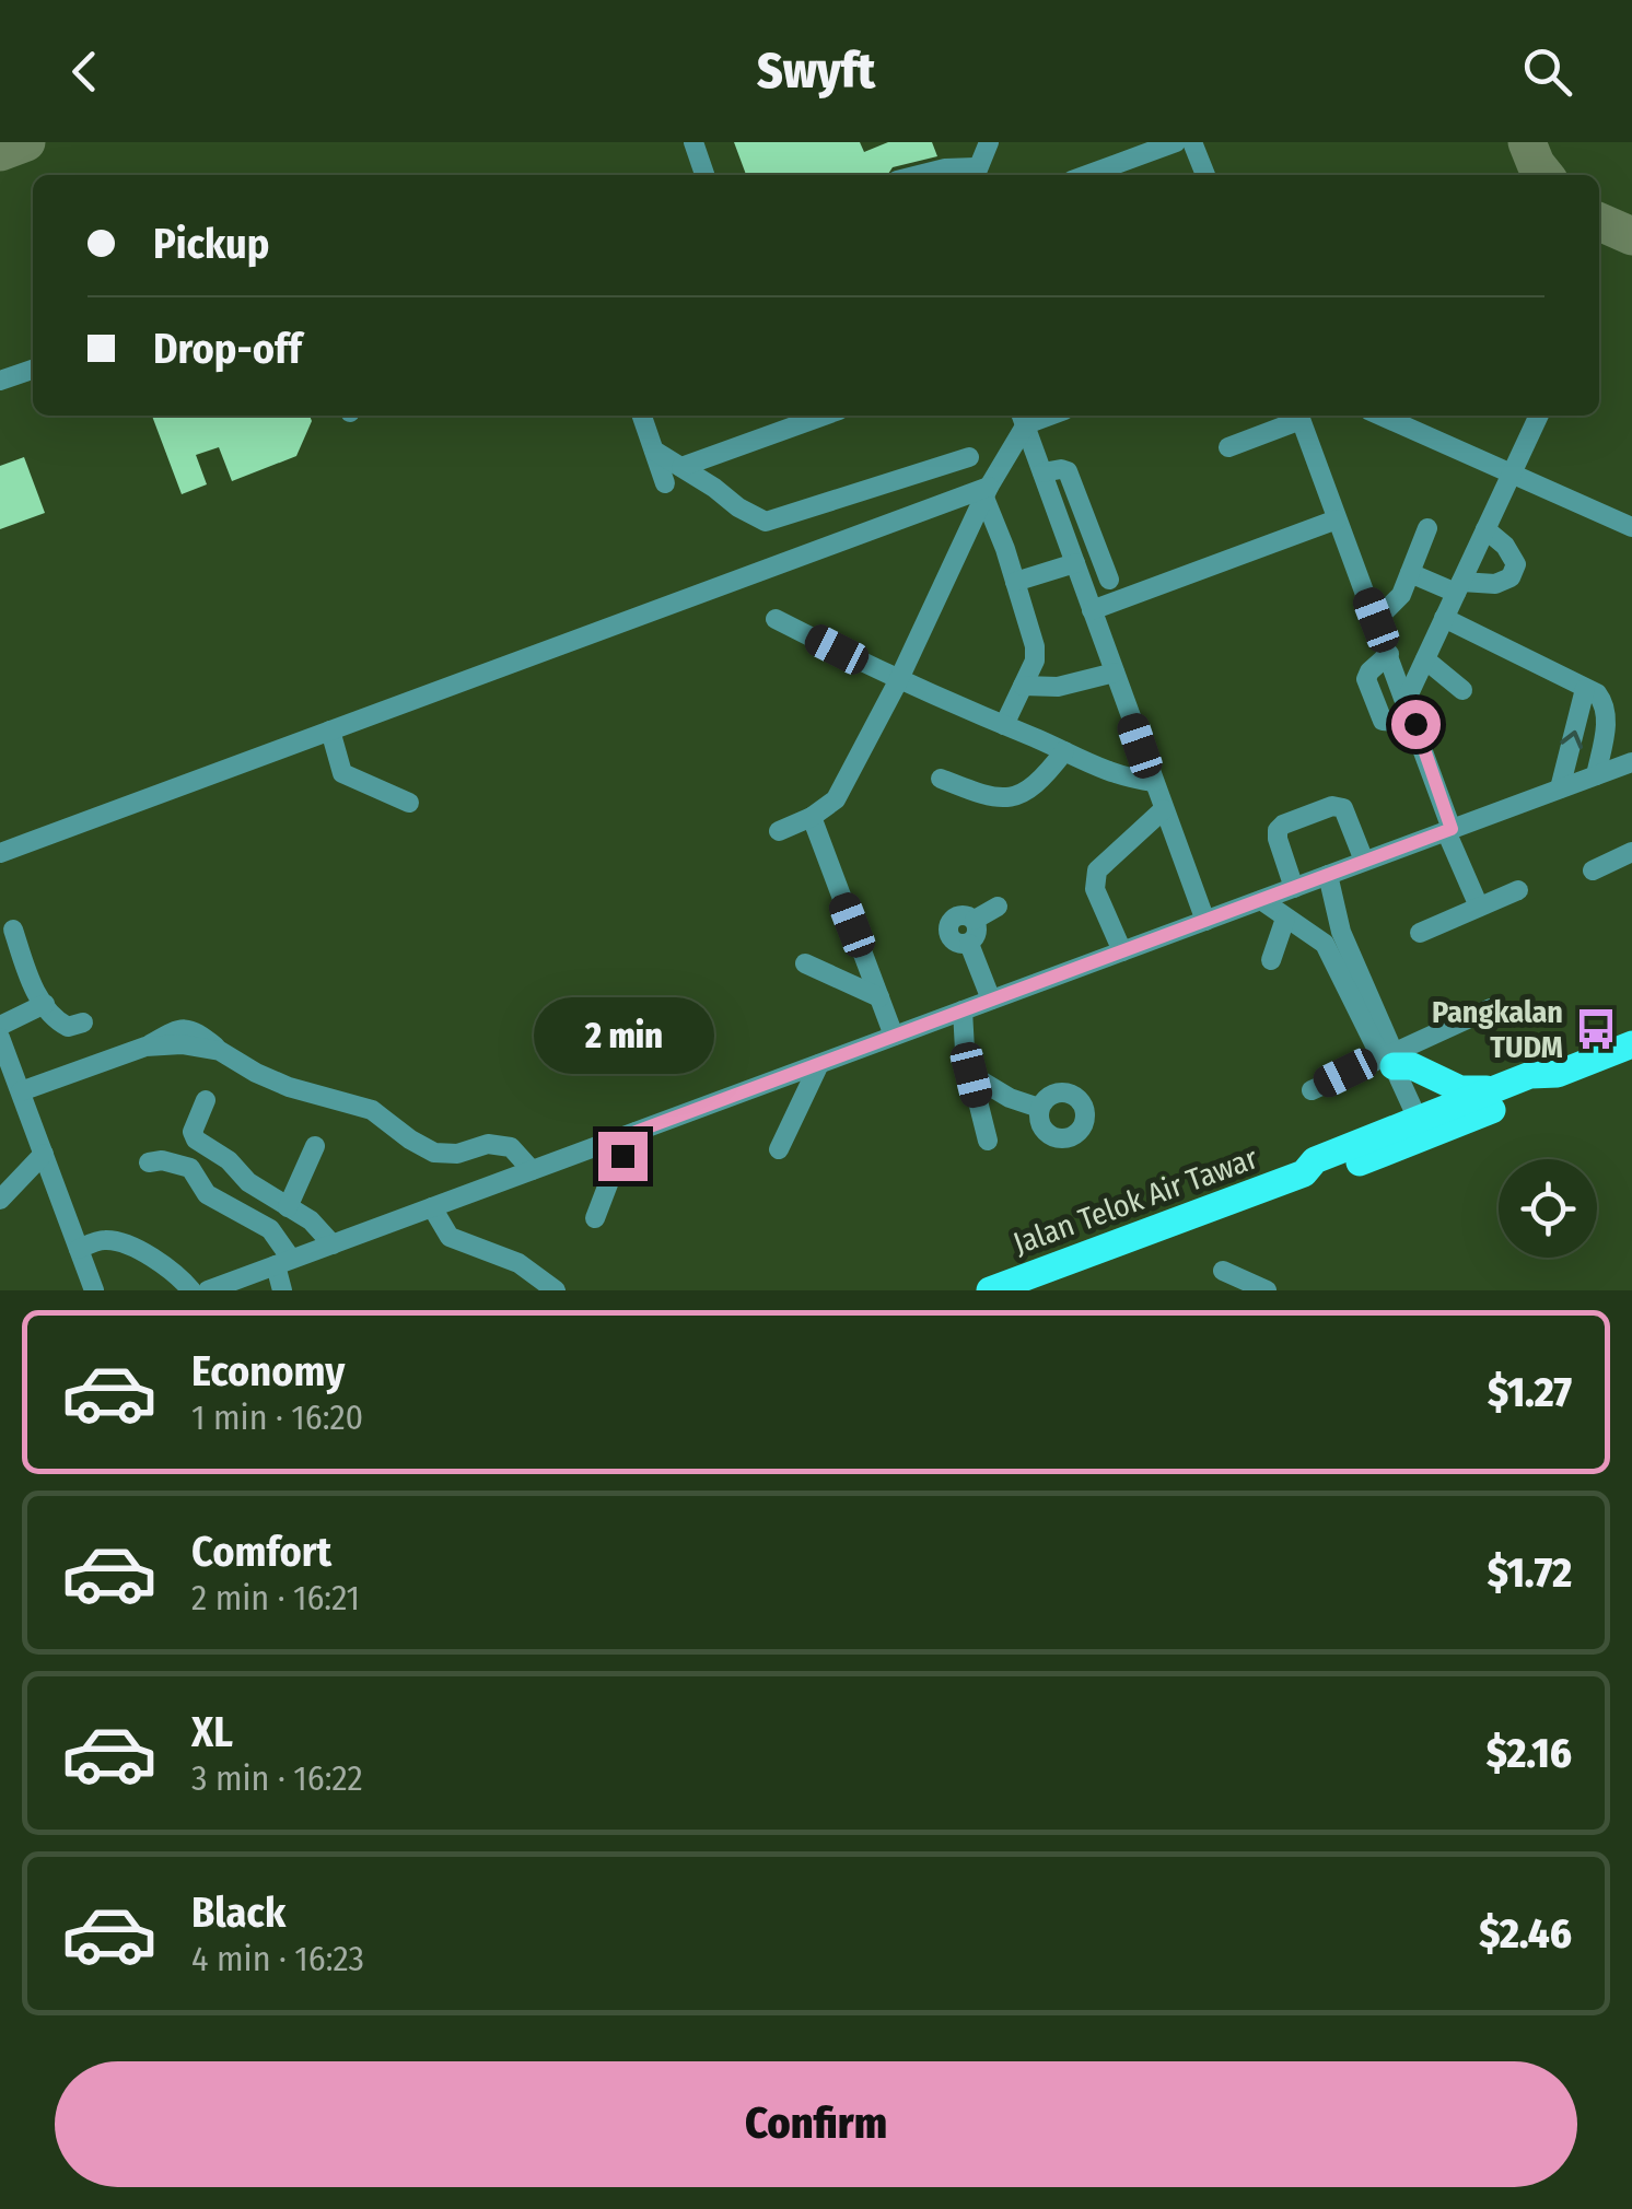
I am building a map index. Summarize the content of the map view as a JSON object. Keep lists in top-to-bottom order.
{
  "streets": {
    "main road": ["Jalan Telok Air Tawar"]
  },
  "places": {
    "bus stop": ["Pangkalan TUDM"]
  },
  "page": {
    "header": "Swyft",
    "banner": ["Pickup", "Drop-off"],
    "bubble": "2 min",
    "list": [
      {
        "name": "Economy",
        "note": "1 min · 16:20",
        "value": "$1.27"
      },
      {
        "name": "Comfort",
        "note": "2 min · 16:21",
        "value": "$1.72"
      },
      {
        "name": "XL",
        "note": "3 min · 16:22",
        "value": "$2.16"
      },
      {
        "name": "Black",
        "note": "4 min · 16:23",
        "value": "$2.46"
      }
    ],
    "buttons": "Confirm"
  }
}
